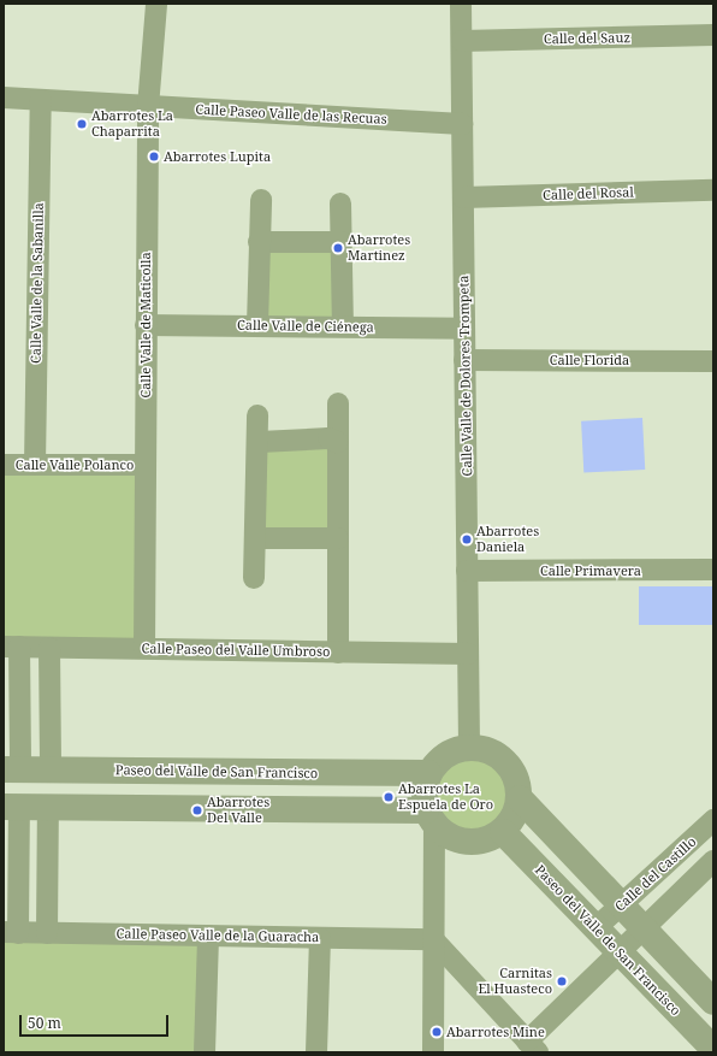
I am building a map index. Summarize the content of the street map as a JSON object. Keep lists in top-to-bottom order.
{
  "streets": {
    "street": [
      "Calle del Sauz",
      "Calle Paseo Valle de las Recuas",
      "Calle del Rosal",
      "Calle Valle de la Sabanilla",
      "Calle Valle de Maticolla",
      "Calle Valle de Ciénega",
      "Calle Florida",
      "Calle Valle de Dolores Trompeta",
      "Calle Valle Polanco",
      "Calle Primavera",
      "Calle Paseo del Valle Umbroso",
      "Paseo del Valle de San Francisco",
      "Calle del Castillo",
      "Calle Paseo Valle de la Guaracha"
    ]
  },
  "crossings": [
    ["Calle del Sauz", "Calle Valle de Dolores Trompeta"],
    ["Calle Paseo Valle de las Recuas", "Calle Valle de la Sabanilla"],
    ["Calle Paseo Valle de las Recuas", "Calle Valle de Maticolla"],
    ["Calle Paseo Valle de las Recuas", "Calle Valle de Dolores Trompeta"],
    ["Calle del Rosal", "Calle Valle de Dolores Trompeta"],
    ["Calle Valle de la Sabanilla", "Calle Valle Polanco"],
    ["Calle Valle de Maticolla", "Calle Valle de Ciénega"],
    ["Calle Valle de Maticolla", "Calle Valle Polanco"],
    ["Calle Valle de Maticolla", "Calle Paseo del Valle Umbroso"],
    ["Calle Valle de Ciénega", "Calle Valle de Dolores Trompeta"],
    ["Calle Florida", "Calle Valle de Dolores Trompeta"],
    ["Calle Valle de Dolores Trompeta", "Calle Primavera"],
    ["Calle Valle de Dolores Trompeta", "Calle Paseo del Valle Umbroso"],
    ["Calle Valle de Dolores Trompeta", "Paseo del Valle de San Francisco"],
    ["Paseo del Valle de San Francisco", "Calle del Castillo"]
  ],
  "places": [
    "Abarrotes La Chaparrita",
    "Abarrotes Lupita",
    "Abarrotes Martinez",
    "Abarrotes Daniela",
    "Abarrotes La Espuela de Oro",
    "Abarrotes Del Valle",
    "Carnitas El Huasteco",
    "Abarrotes Mine"
  ],
  "scale_bar": "50 m"
}
